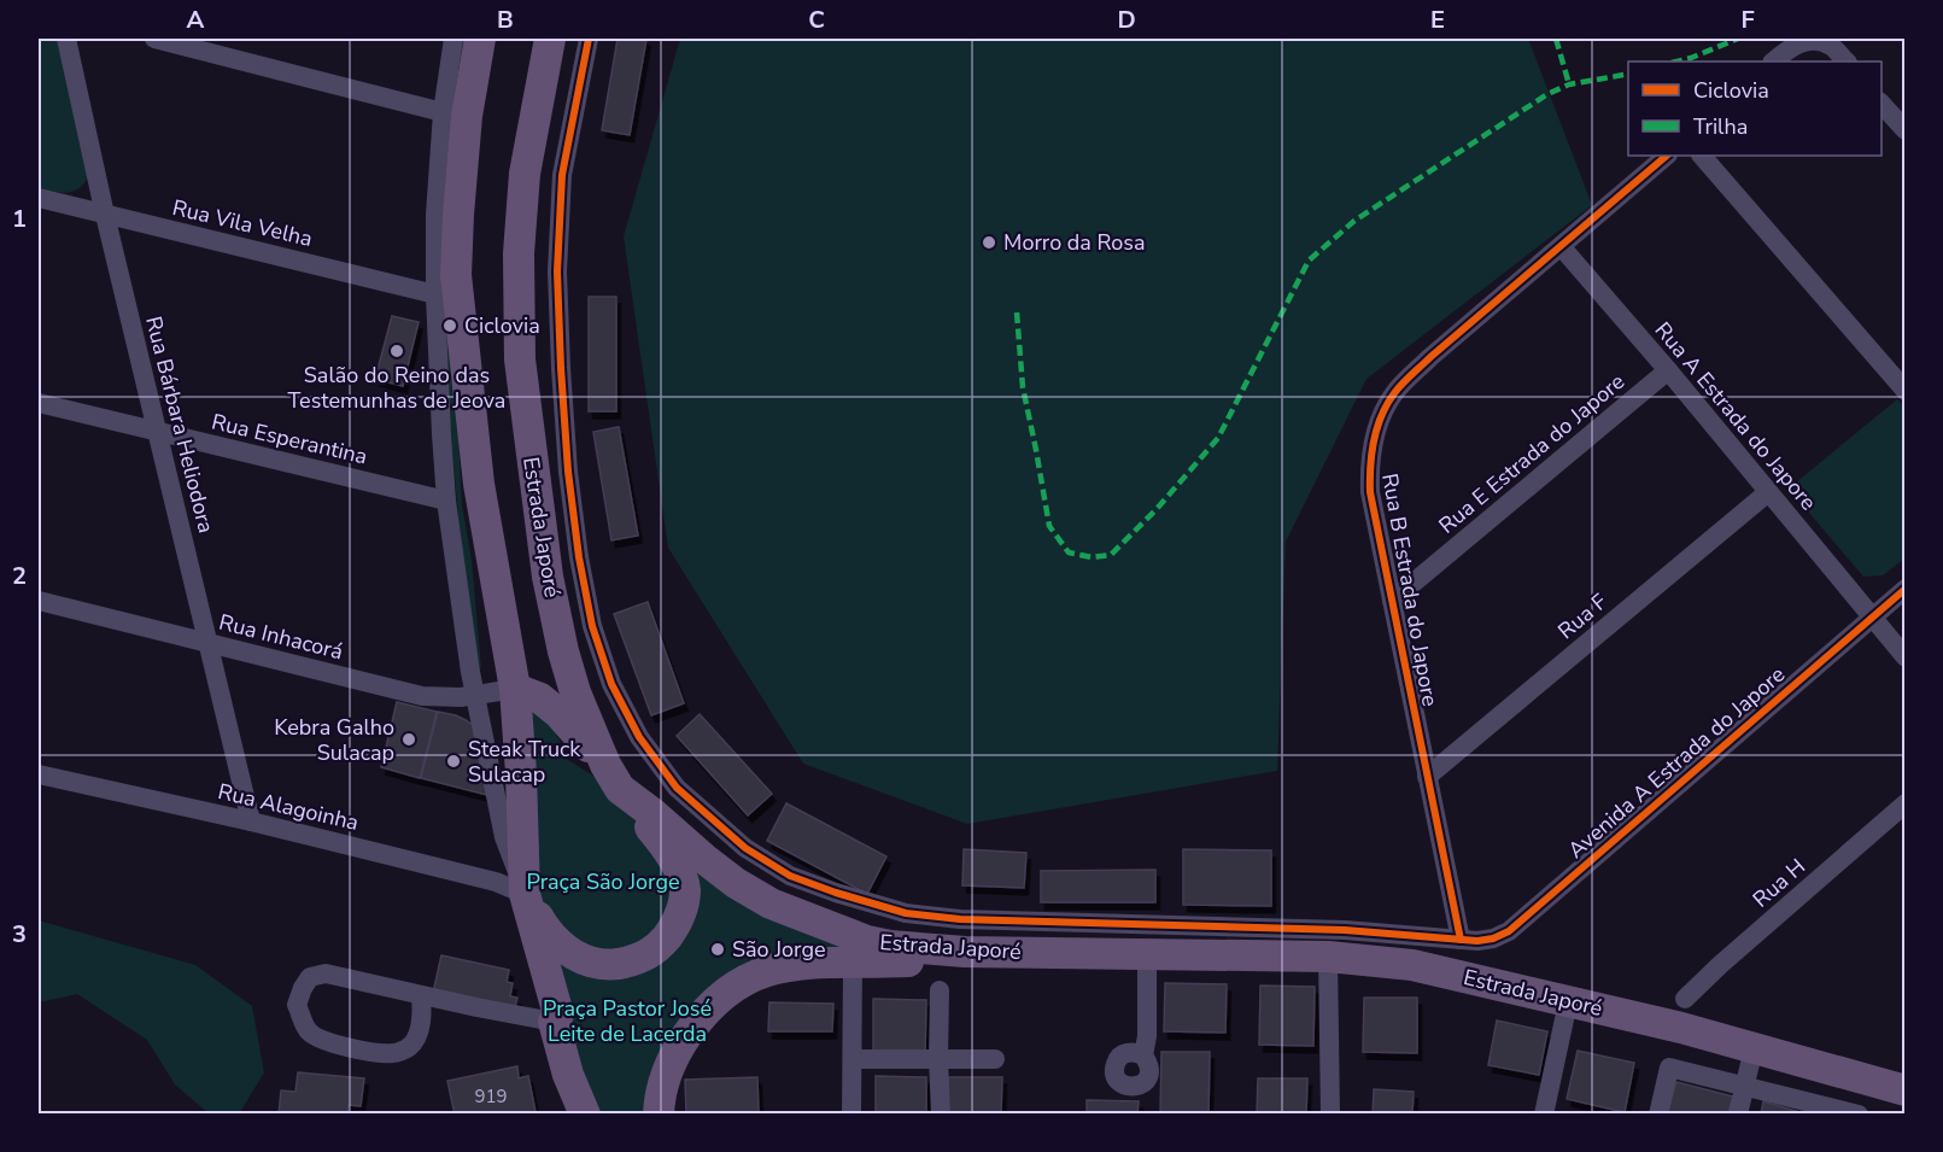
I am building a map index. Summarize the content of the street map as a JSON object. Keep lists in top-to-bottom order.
{
  "streets": {
    "main road": ["Estrada Japoré"],
    "street": [
      "Rua Vila Velha",
      "Rua A Estrada do Japore",
      "Rua Bárbara Heliodora",
      "Rua Esperantina",
      "Rua E Estrada do Japore",
      "Rua B Estrada do Japore",
      "Rua F",
      "Rua Inhacorá",
      "Avenida A Estrada do Japore",
      "Rua Alagoinha",
      "Rua H"
    ]
  },
  "crossings": [
    ["Rua Vila Velha", "Rua Bárbara Heliodora"],
    ["Rua A Estrada do Japore", "Rua E Estrada do Japore"],
    ["Rua A Estrada do Japore", "Rua B Estrada do Japore"],
    ["Rua A Estrada do Japore", "Rua F"],
    ["Rua A Estrada do Japore", "Avenida A Estrada do Japore"],
    ["Rua Bárbara Heliodora", "Rua Esperantina"],
    ["Rua Bárbara Heliodora", "Rua Inhacorá"],
    ["Rua Bárbara Heliodora", "Rua Alagoinha"],
    ["Rua E Estrada do Japore", "Rua B Estrada do Japore"],
    ["Rua B Estrada do Japore", "Rua F"],
    ["Rua B Estrada do Japore", "Avenida A Estrada do Japore"]
  ],
  "parks": ["Praça São Jorge", "Praça Pastor José Leite de Lacerda"],
  "places": [
    "Morro da Rosa",
    "Ciclovia",
    "Salão do Reino das Testemunhas de Jeova",
    "Kebra Galho Sulacap",
    "Steak Truck Sulacap",
    "São Jorge"
  ],
  "house_numbers": ["919"],
  "legend": ["Ciclovia", "Trilha"],
  "grid": {
    "columns": [
      "A",
      "B",
      "C",
      "D",
      "E",
      "F"
    ],
    "rows": ["1", "2", "3"]
  }
}
